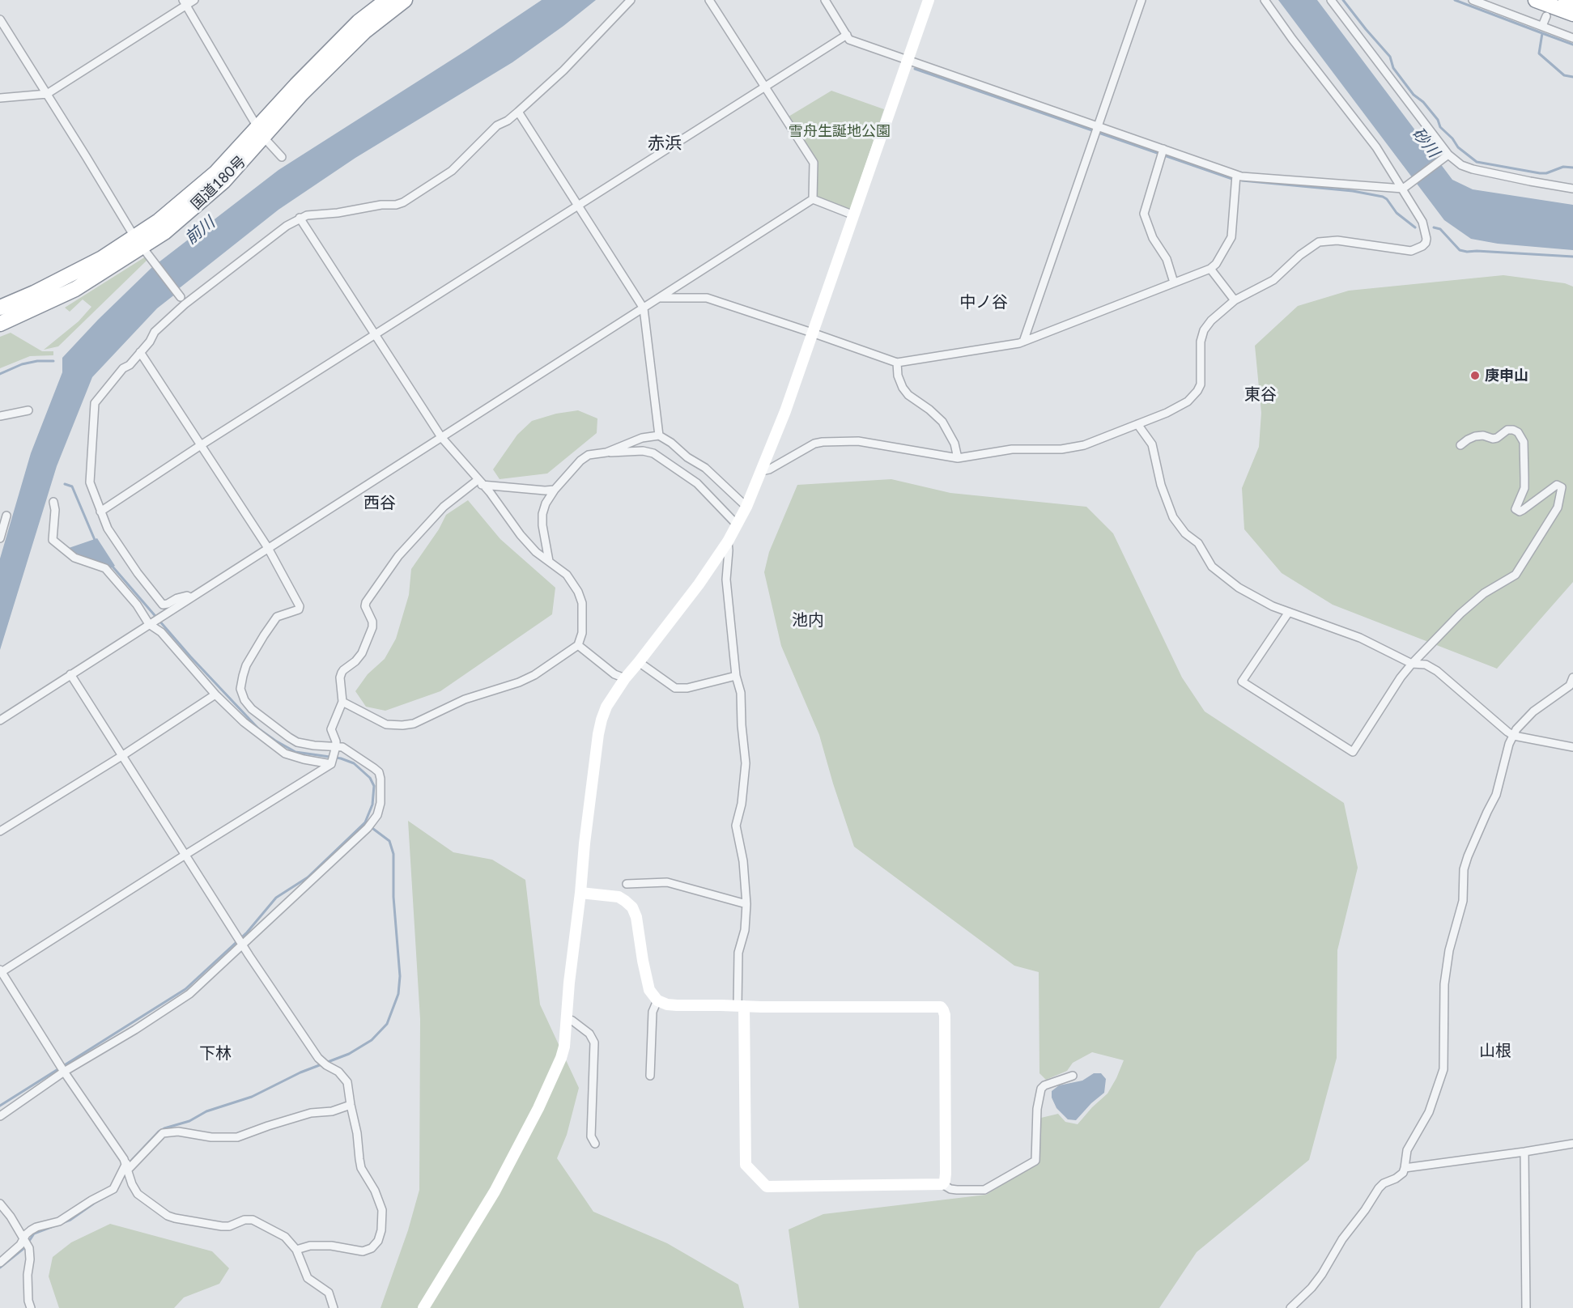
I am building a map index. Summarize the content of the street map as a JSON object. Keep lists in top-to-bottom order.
{
  "streets": {
    "highway": ["国道180号"]
  },
  "districts": [
    "赤浜",
    "中ノ谷",
    "東谷",
    "西谷",
    "池内",
    "山根",
    "下林"
  ],
  "water": ["砂川", "前川"],
  "parks": ["雪舟生誕地公園"],
  "places": ["庚申山"]
}
